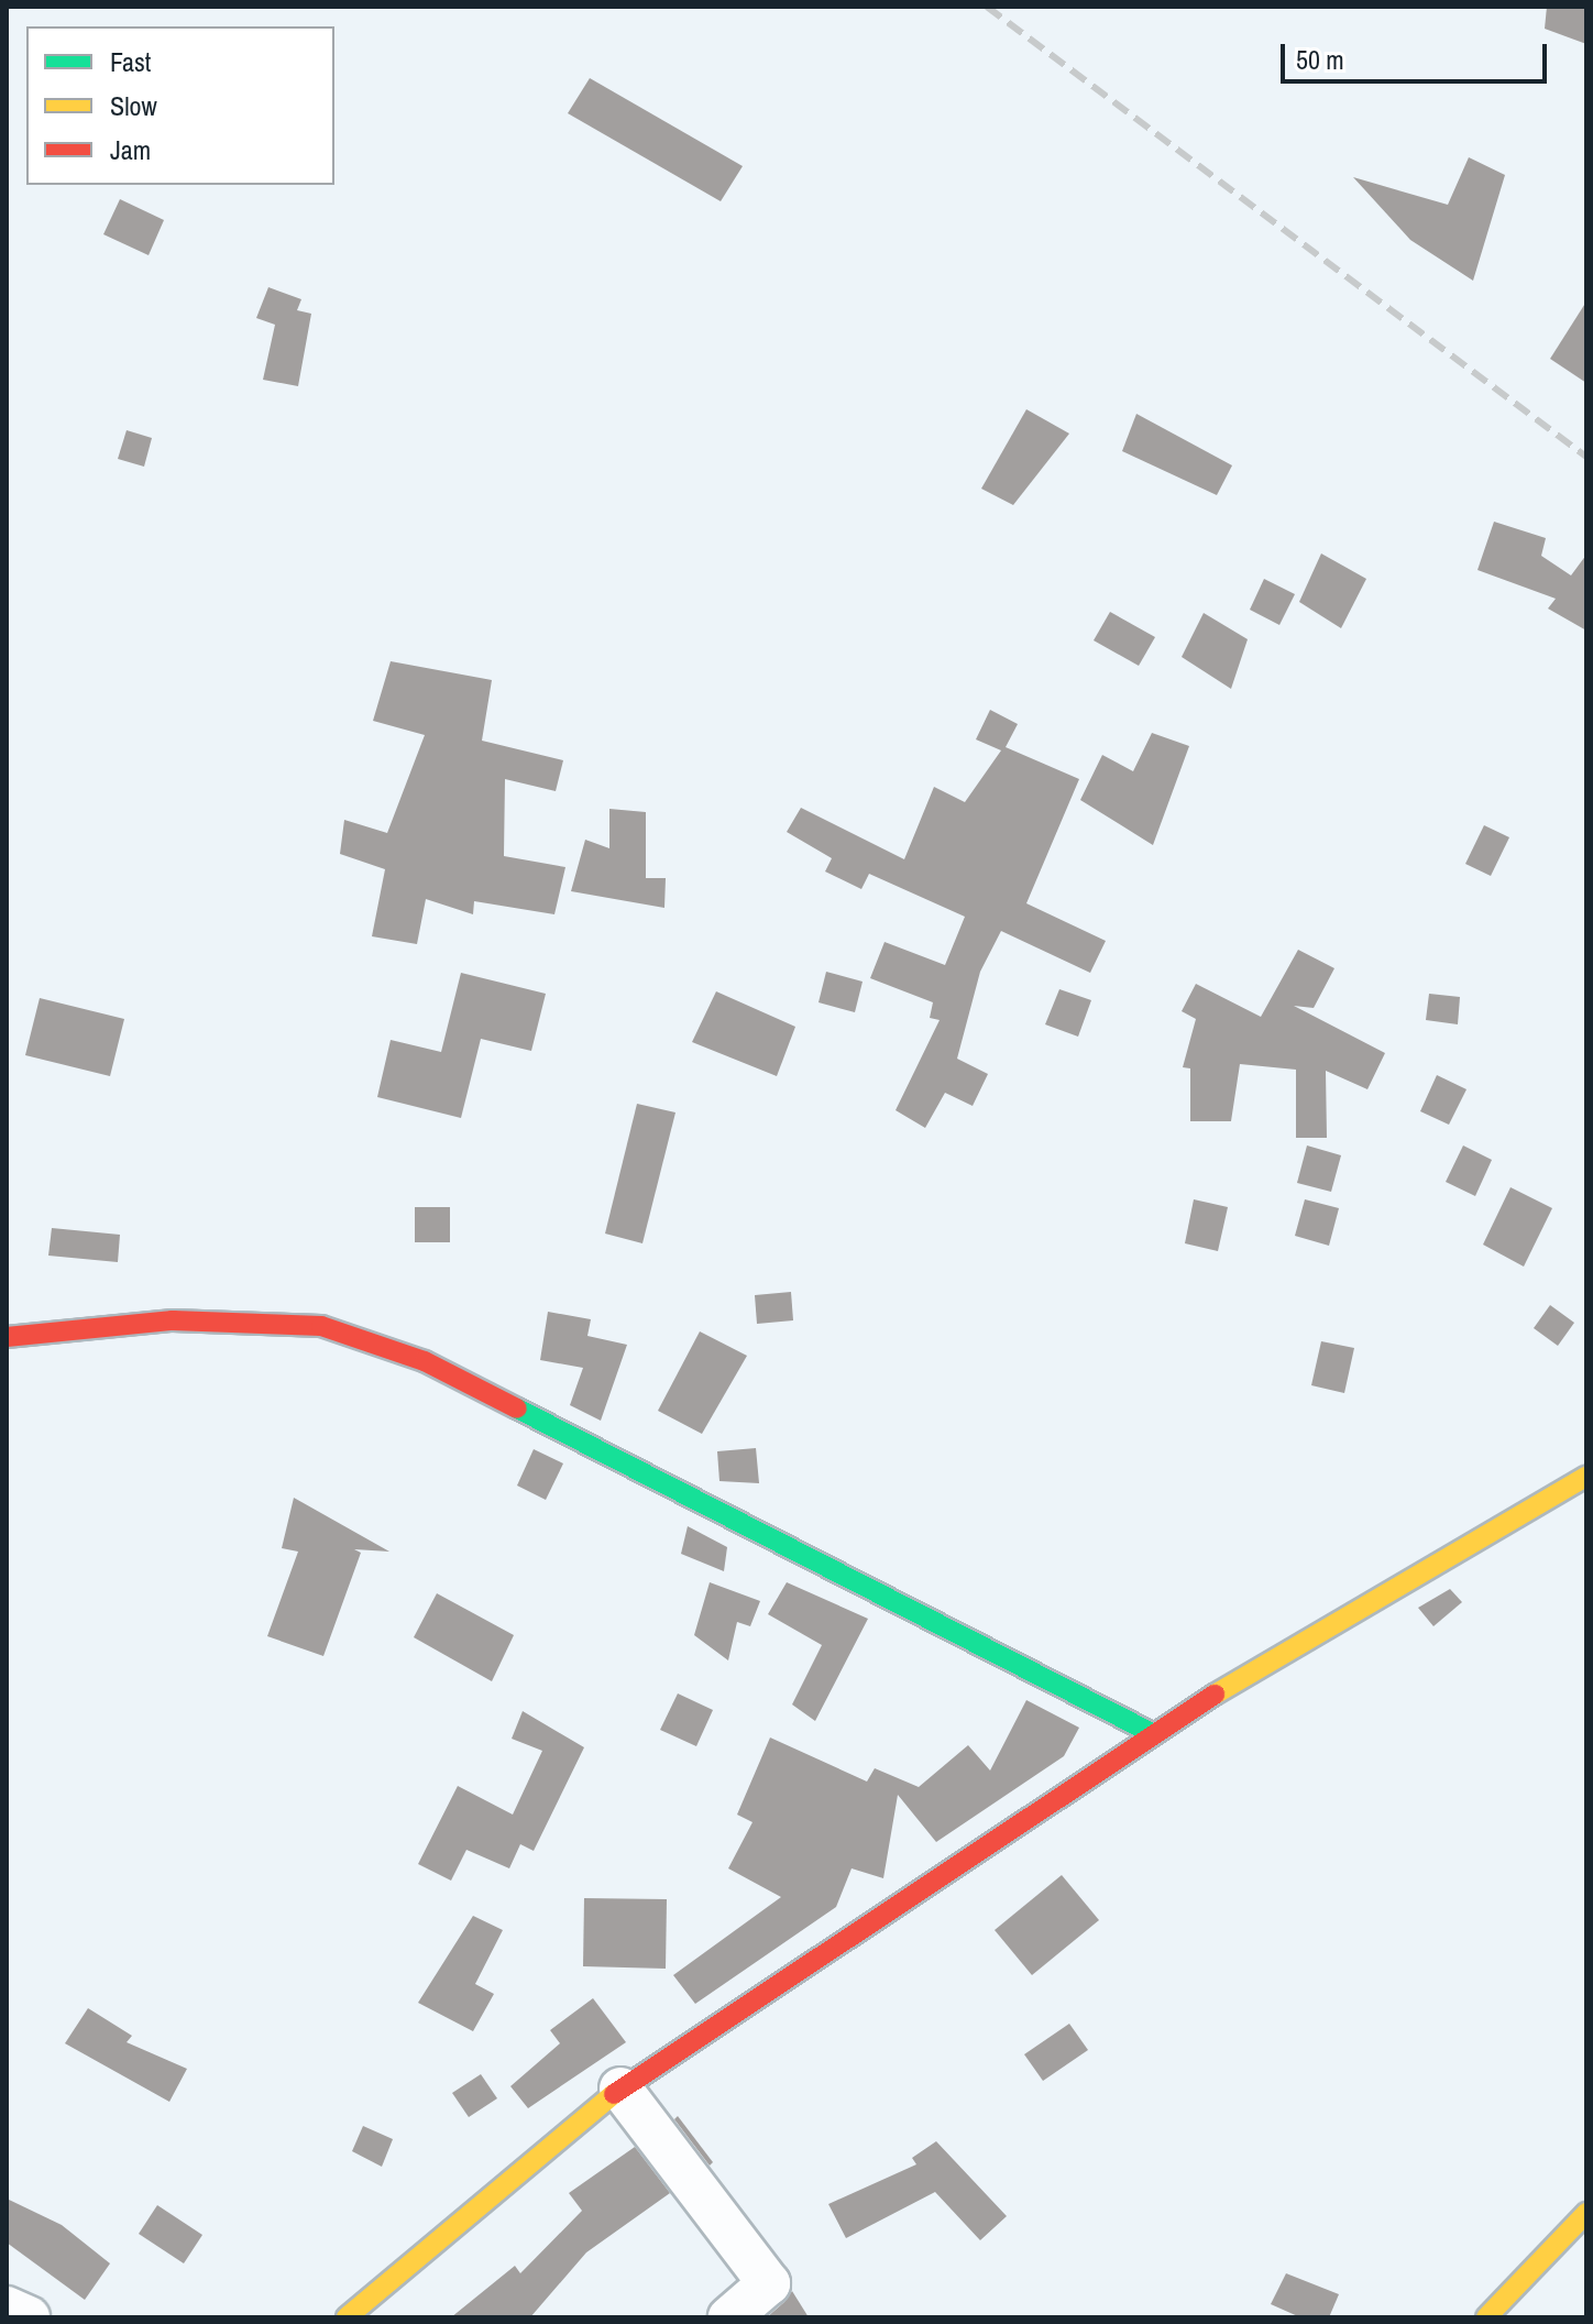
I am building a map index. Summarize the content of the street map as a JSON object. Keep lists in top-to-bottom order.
{
  "legend": ["Fast", "Slow", "Jam"],
  "scale_bar": "50 m"
}
